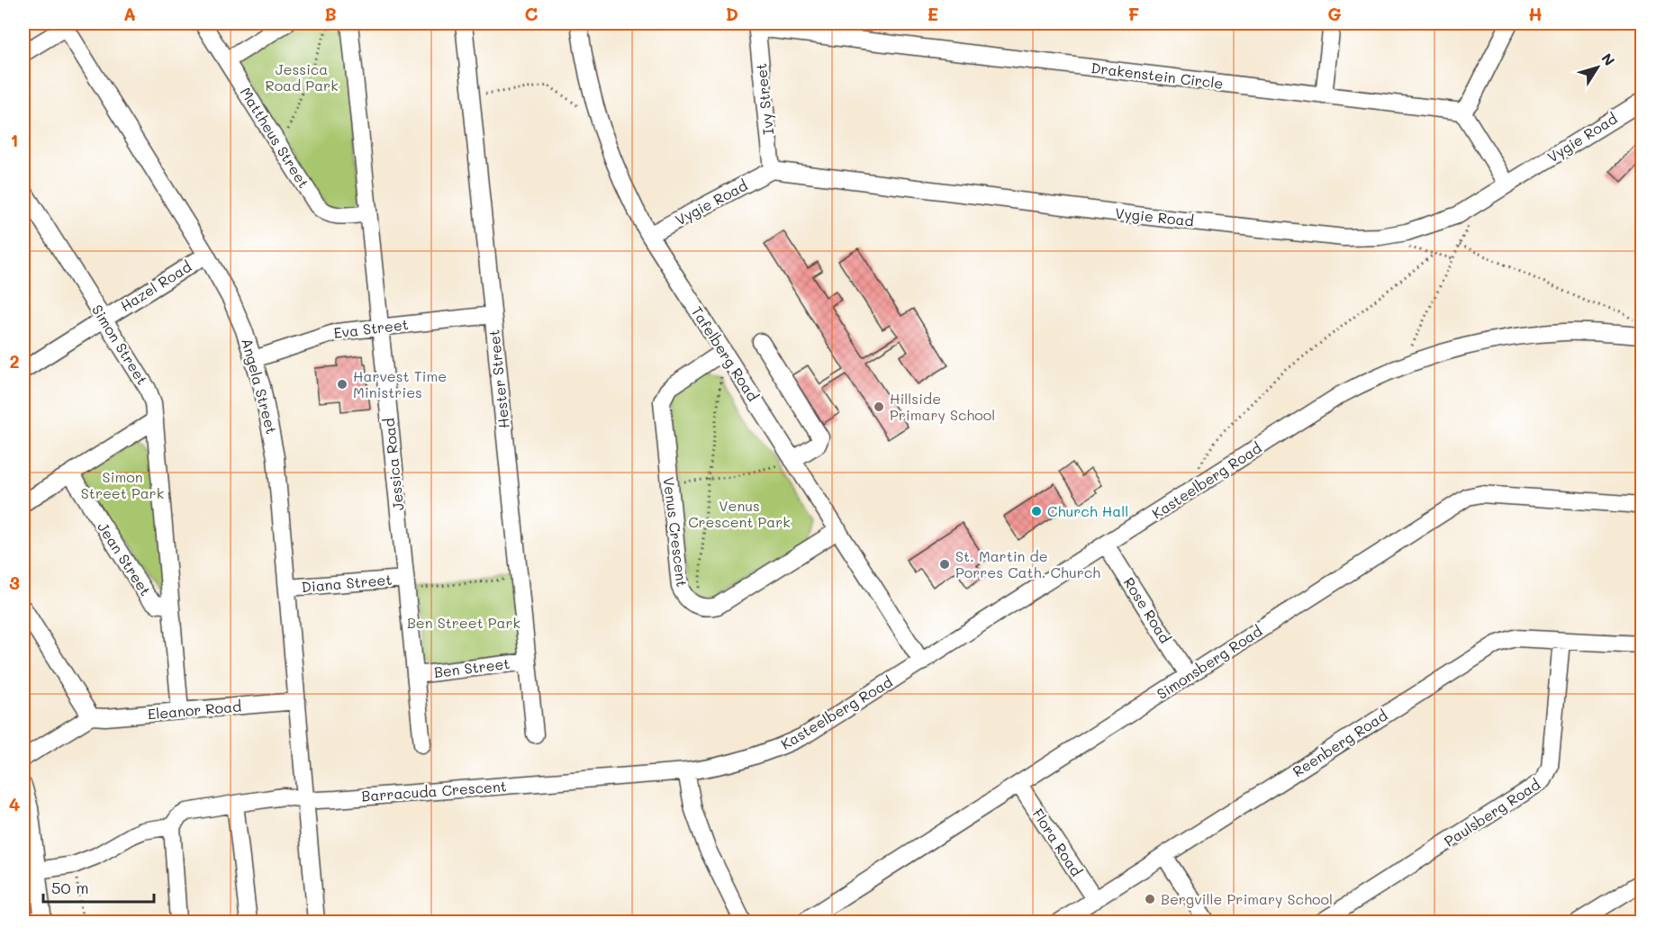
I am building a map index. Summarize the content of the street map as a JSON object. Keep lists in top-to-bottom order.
{
  "streets": {
    "street": [
      "Drakenstein Circle",
      "Ivy Street",
      "Mattheus Street",
      "Vygie Road",
      "Hazel Road",
      "Eva Street",
      "Simon Street",
      "Tafelberg Road",
      "Hester Street",
      "Angela Street",
      "Jessica Road",
      "Kasteelberg Road",
      "Venus Crescent",
      "Jean Street",
      "Diana Street",
      "Rose Road",
      "Simonsberg Road",
      "Ben Street",
      "Eleanor Road",
      "Reenberg Road",
      "Barracuda Crescent",
      "Paulsberg Road",
      "Flora Road"
    ]
  },
  "crossings": [
    ["Drakenstein Circle", "Ivy Street"],
    ["Ivy Street", "Vygie Road"],
    ["Mattheus Street", "Jessica Road"],
    ["Vygie Road", "Tafelberg Road"],
    ["Hazel Road", "Simon Street"],
    ["Hazel Road", "Angela Street"],
    ["Eva Street", "Hester Street"],
    ["Eva Street", "Angela Street"],
    ["Eva Street", "Jessica Road"],
    ["Simon Street", "Jean Street"],
    ["Simon Street", "Eleanor Road"],
    ["Tafelberg Road", "Kasteelberg Road"],
    ["Tafelberg Road", "Venus Crescent"],
    ["Hester Street", "Ben Street"],
    ["Angela Street", "Diana Street"],
    ["Angela Street", "Eleanor Road"],
    ["Angela Street", "Barracuda Crescent"],
    ["Jessica Road", "Diana Street"],
    ["Jessica Road", "Ben Street"],
    ["Kasteelberg Road", "Rose Road"],
    ["Kasteelberg Road", "Barracuda Crescent"],
    ["Rose Road", "Simonsberg Road"],
    ["Simonsberg Road", "Flora Road"],
    ["Reenberg Road", "Paulsberg Road"],
    ["Reenberg Road", "Flora Road"]
  ],
  "parks": [
    "Jessica Road Park",
    "Simon Street Park",
    "Venus Crescent Park",
    "Ben Street Park"
  ],
  "places": [
    "Harvest Time Ministries",
    "Hillside Primary School",
    "Church Hall",
    "St. Martin de Porres Cath. Church",
    "Bergville Primary School"
  ],
  "scale_bar": "50 m",
  "north": "top right",
  "grid": {
    "columns": [
      "A",
      "B",
      "C",
      "D",
      "E",
      "F",
      "G",
      "H"
    ],
    "rows": [
      "1",
      "2",
      "3",
      "4"
    ]
  }
}
